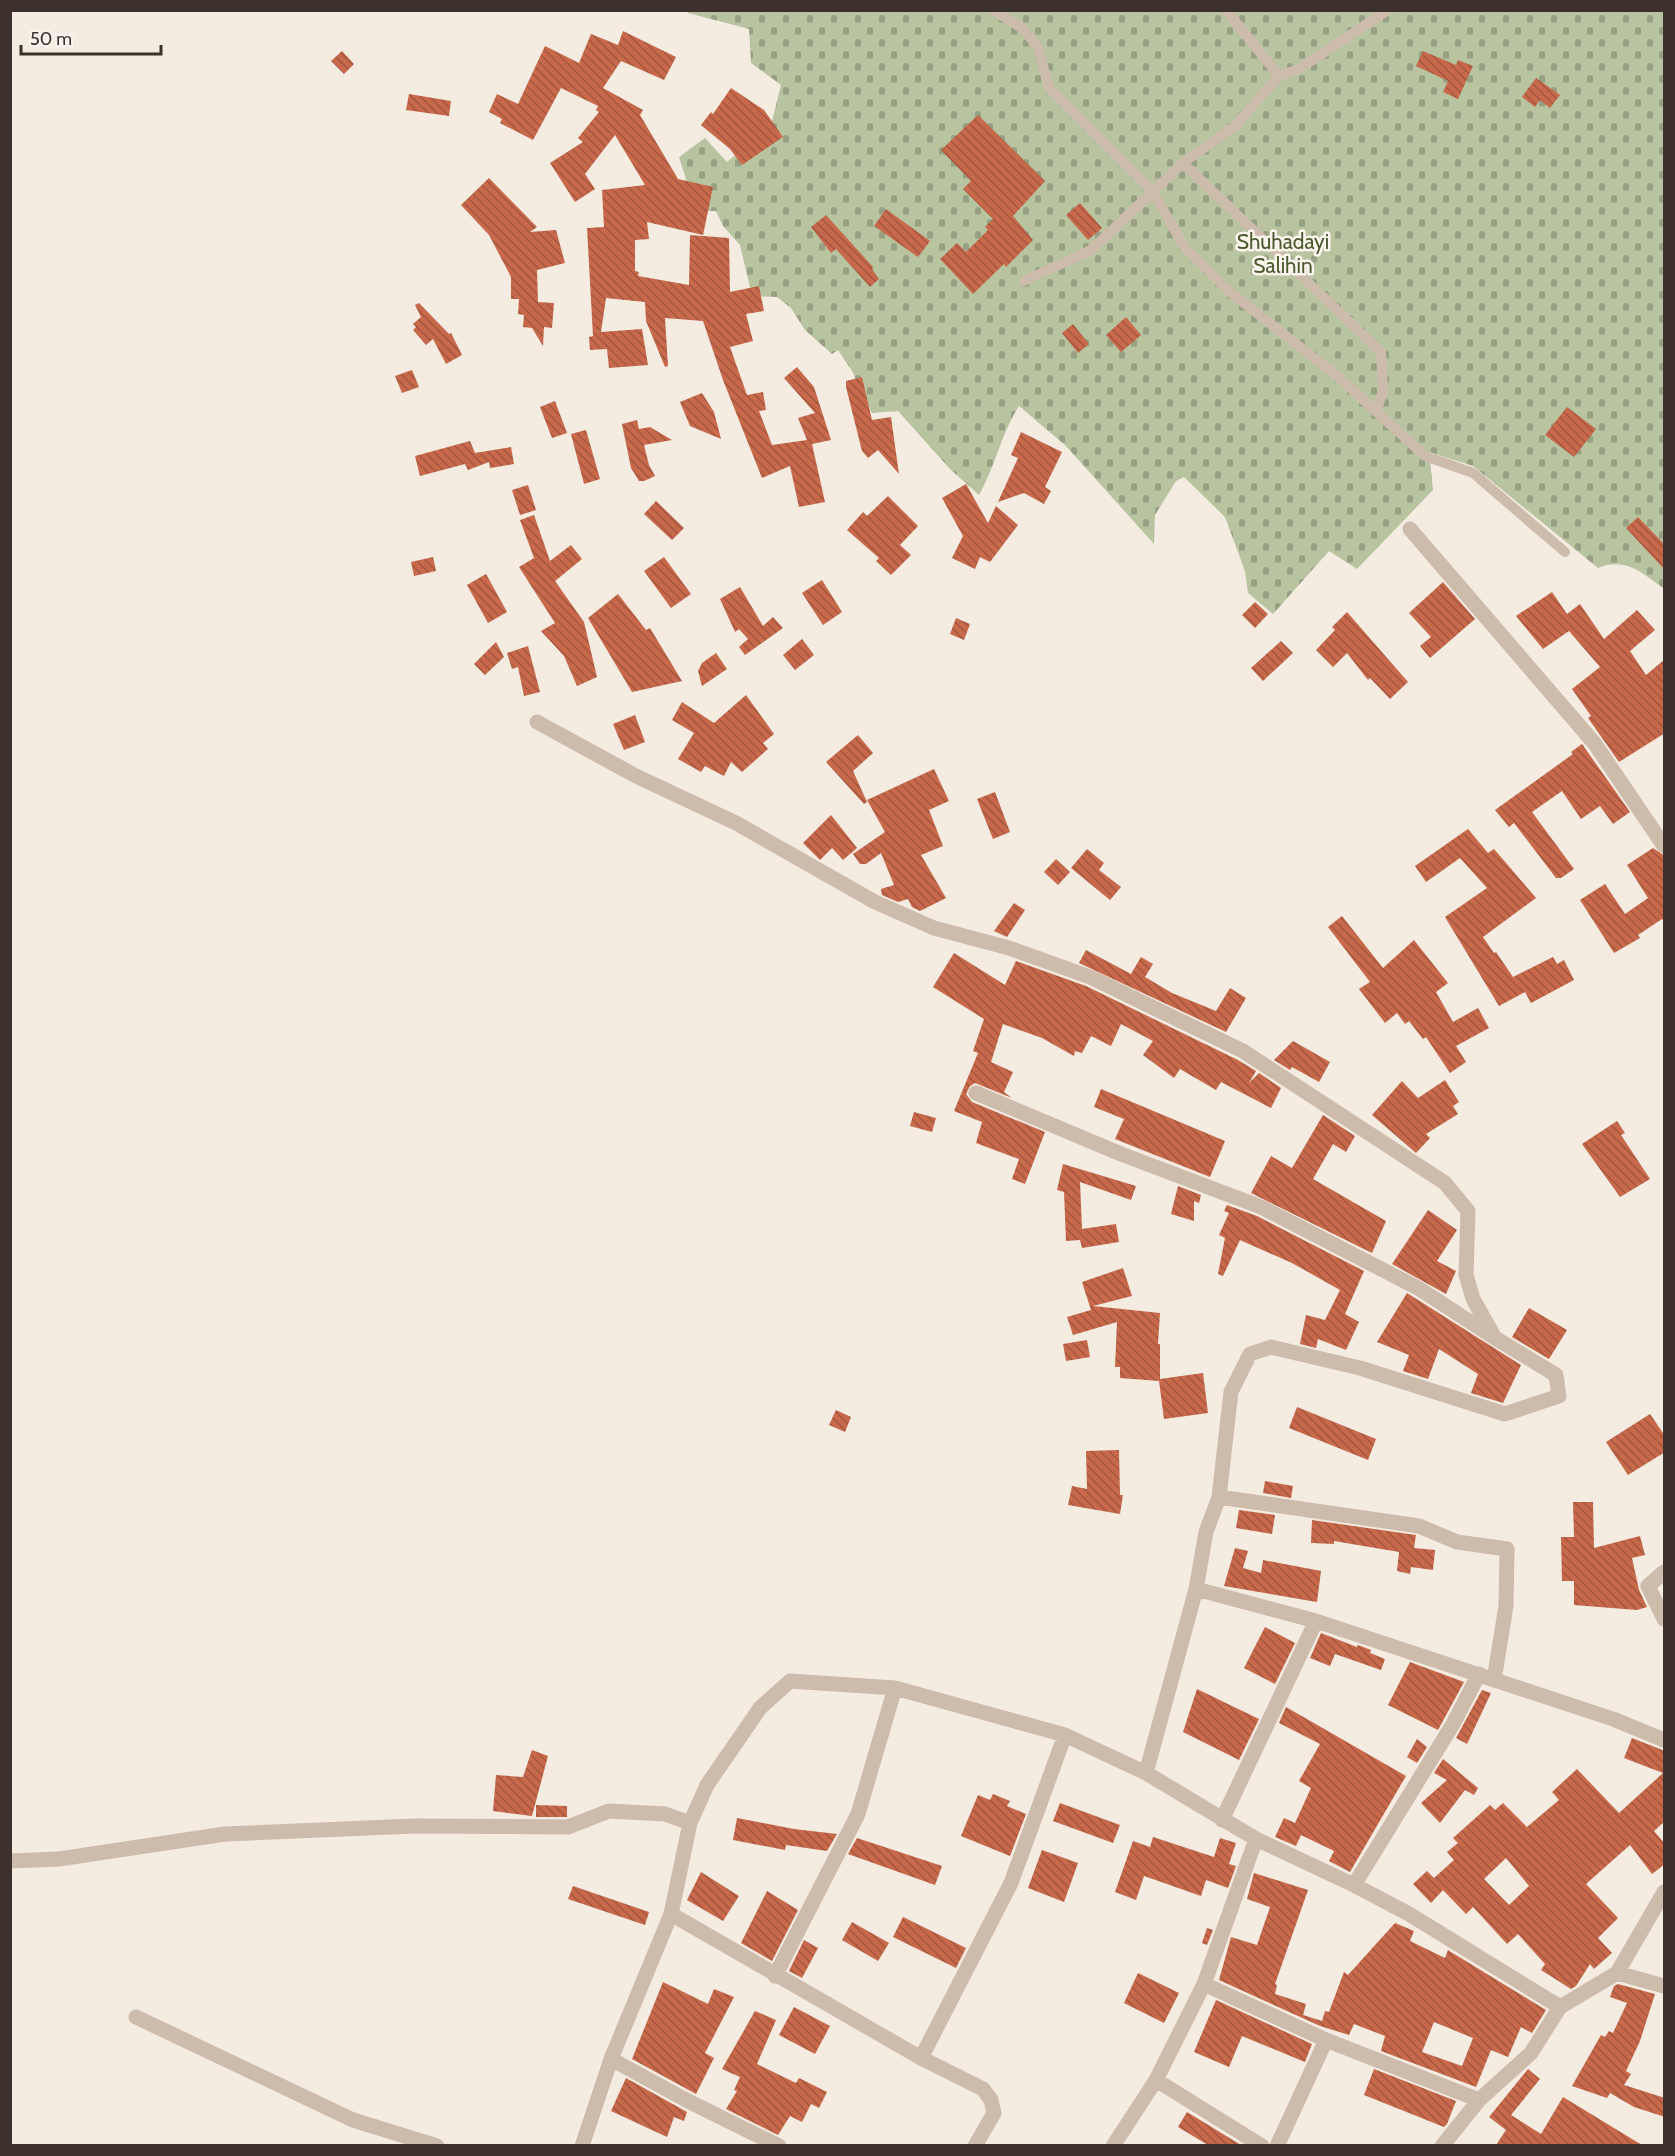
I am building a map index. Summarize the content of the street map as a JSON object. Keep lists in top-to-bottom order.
{
  "parks": ["Shuhadayi Salihin"],
  "scale_bar": "50 m"
}
